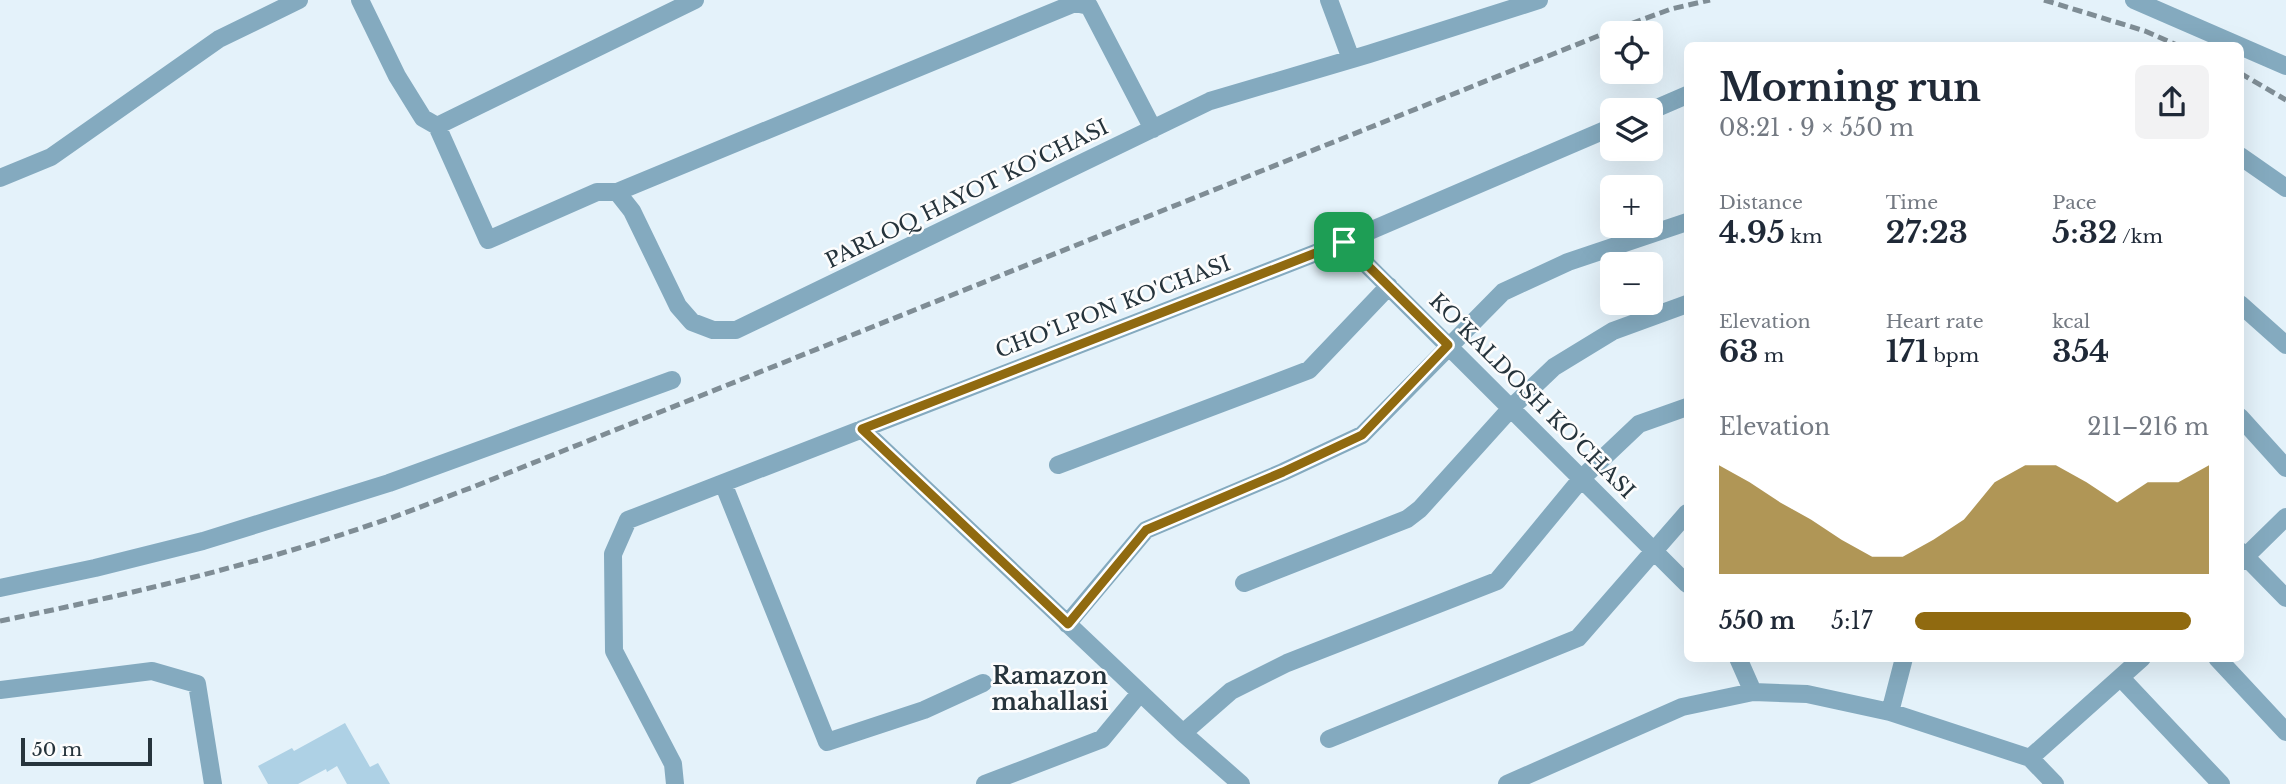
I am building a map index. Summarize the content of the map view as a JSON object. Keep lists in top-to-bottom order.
{
  "streets": {
    "street": ["PARLOQ HAYOT KO'CHASI", "CHO‘LPON KO'CHASI", "KO‘KALDOSH KO'CHASI"]
  },
  "crossings": [
    ["CHO‘LPON KO'CHASI", "KO‘KALDOSH KO'CHASI"]
  ],
  "districts": ["Ramazon mahallasi"],
  "scale_bar": "50 m",
  "page": {
    "map_buttons": ["+", "−"],
    "heading": ["Morning run", "08:21 · 9 × 550 m"],
    "stats": [
      ["Distance", "4.95 km"],
      ["Time", "27:23"],
      ["Pace", "5:32 /km"],
      ["Elevation", "63 m"],
      ["Heart rate", "171 bpm"],
      ["kcal", "354"]
    ],
    "chart": ["Elevation", "211–216 m"],
    "list": [
      {
        "name": "550 m",
        "note": "5:17"
      }
    ],
    "scale": "50 m"
  }
}
